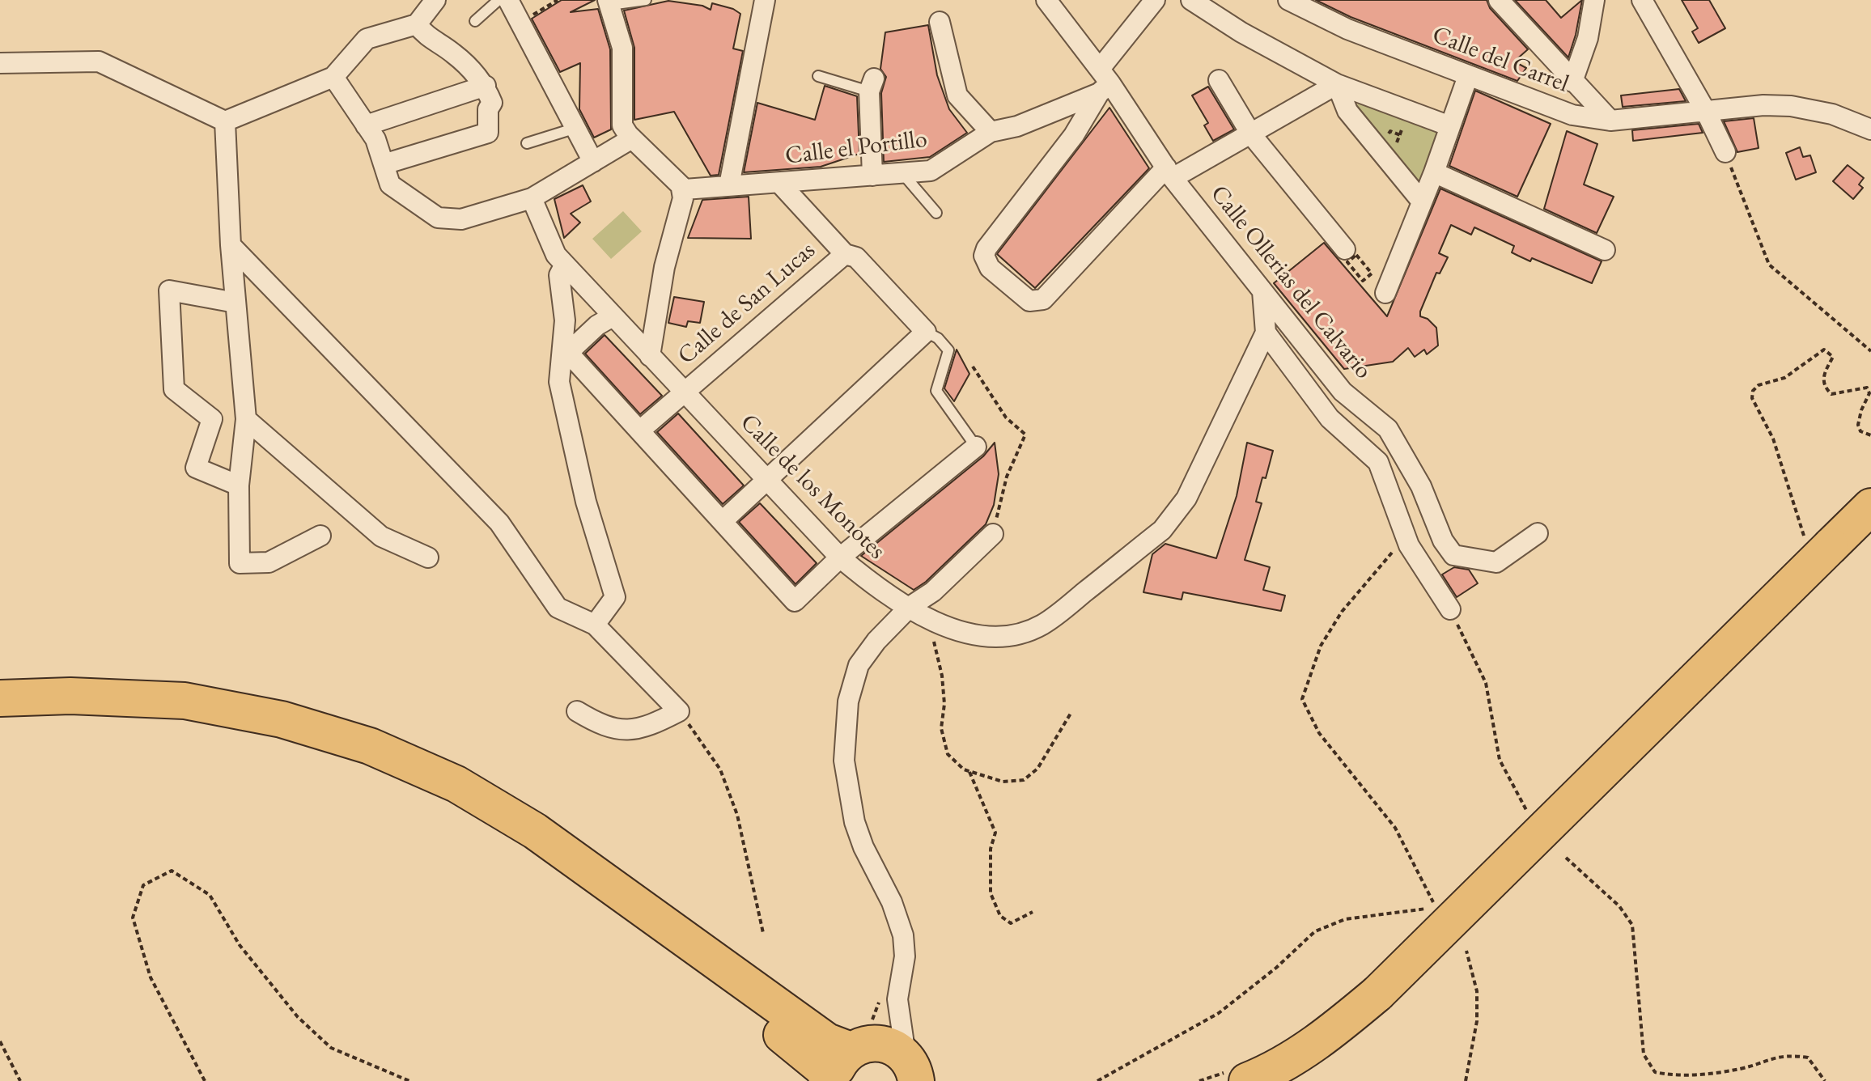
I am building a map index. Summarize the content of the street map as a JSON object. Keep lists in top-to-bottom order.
{
  "streets": {
    "street": [
      "Calle del Carrel",
      "Calle el Portillo",
      "Calle Ollerias del Calvario",
      "Calle de San Lucas",
      "Calle de los Monotes"
    ]
  },
  "crossings": [
    ["Calle el Portillo", "Calle Ollerias del Calvario"],
    ["Calle de San Lucas", "Calle de los Monotes"]
  ]
}
